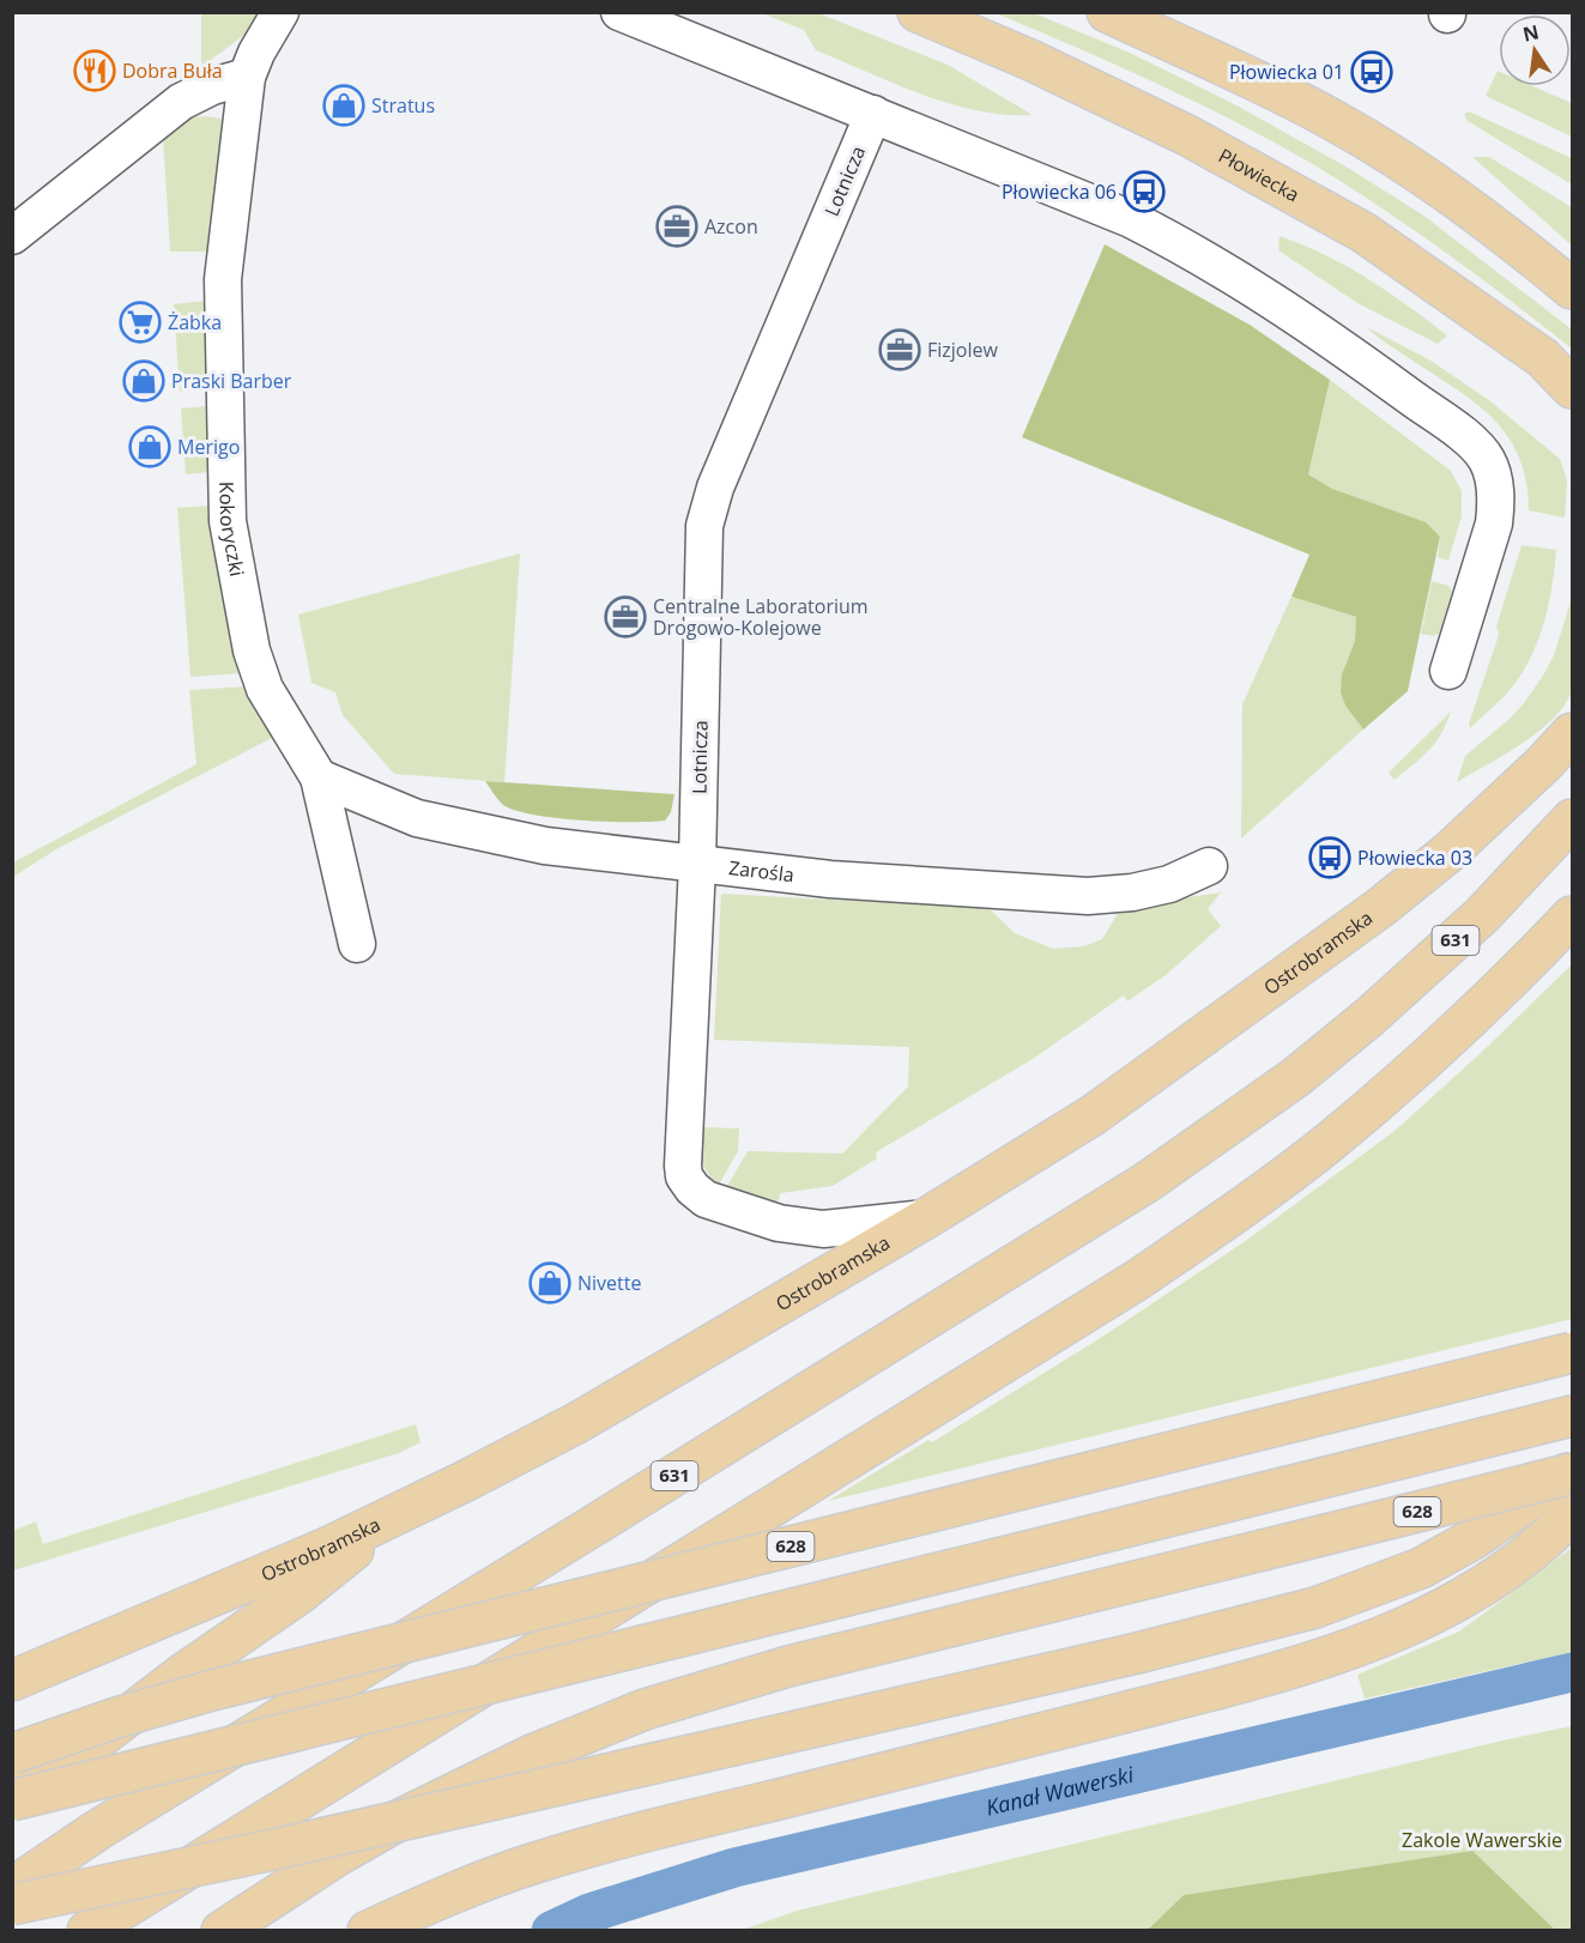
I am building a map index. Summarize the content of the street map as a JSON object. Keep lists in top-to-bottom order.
{
  "streets": {
    "main road": [
      "Płowiecka",
      "631",
      "Ostrobramska",
      "628"
    ],
    "street": ["Lotnicza", "Kokoryczki", "Zarośla"]
  },
  "crossings": [
    ["Lotnicza", "Zarośla"],
    ["Lotnicza", "Ostrobramska"],
    ["Kokoryczki", "Zarośla"]
  ],
  "water": ["Kanał Wawerski"],
  "parks": ["Zakole Wawerskie"],
  "places": {
    "restaurant": ["Dobra Buła"],
    "bus stop": ["Płowiecka 01", "Płowiecka 06", "Płowiecka 03"],
    "shop": [
      "Stratus",
      "Praski Barber",
      "Merigo",
      "Nivette"
    ],
    "office": ["Azcon", "Fizjolew", "Centralne Laboratorium Drogowo-Kolejowe"],
    "supermarket": ["Żabka"]
  },
  "north": "top"
}
